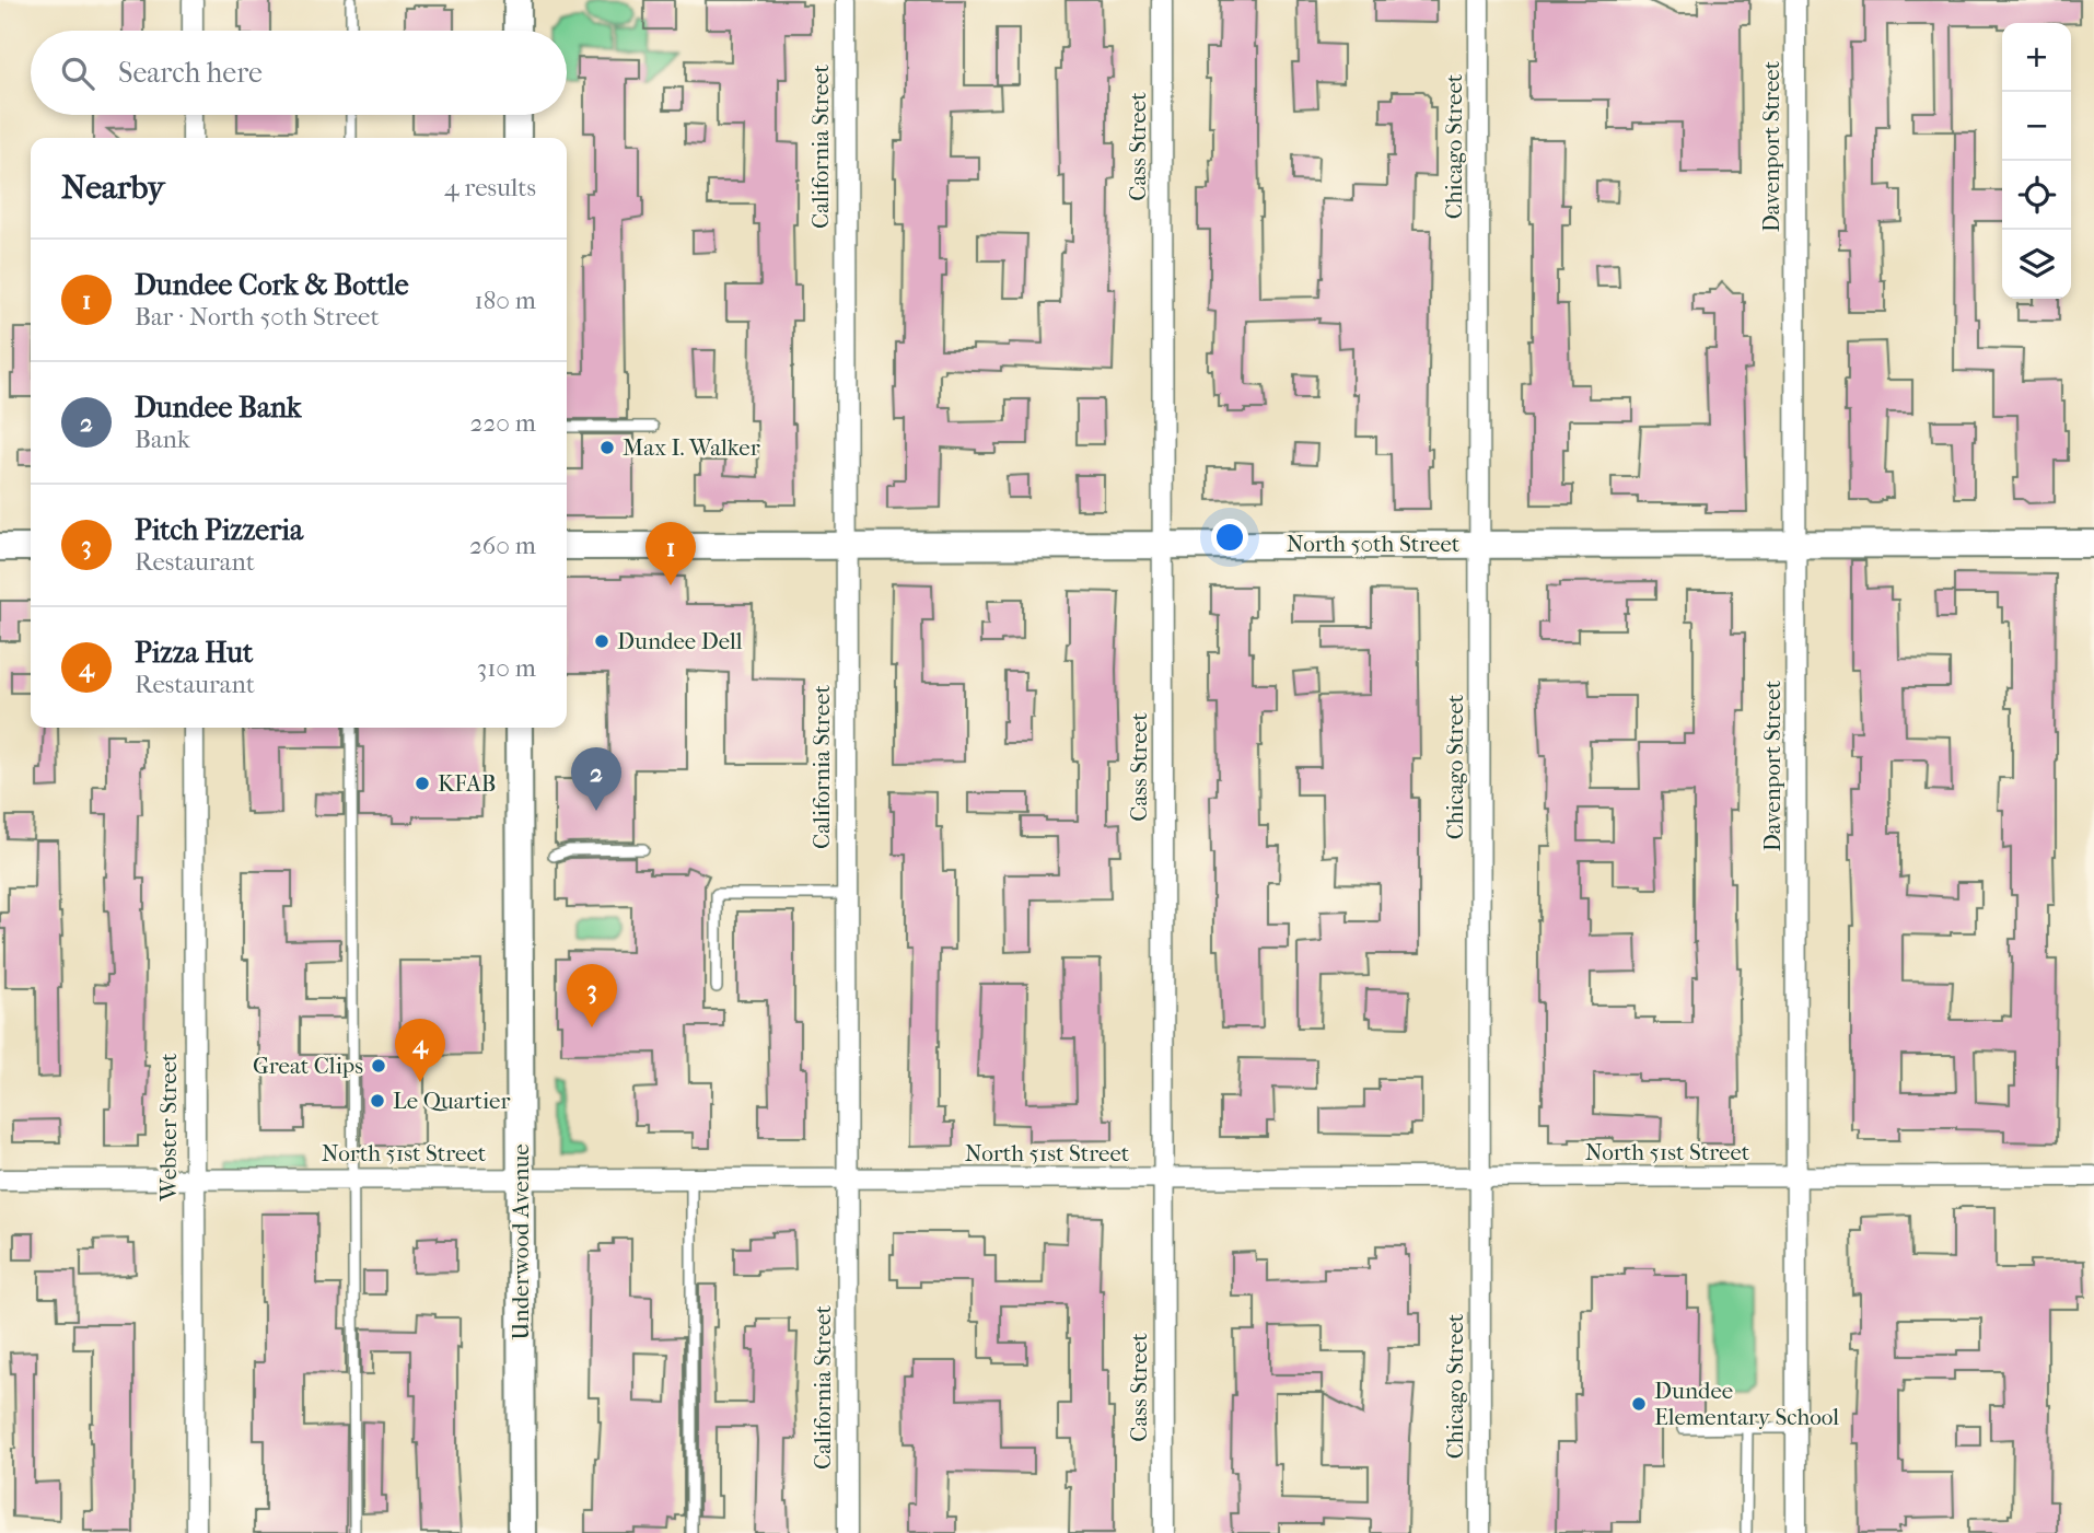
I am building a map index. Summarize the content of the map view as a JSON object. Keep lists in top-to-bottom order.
{
  "streets": {
    "street": [
      "California Street",
      "Cass Street",
      "Chicago Street",
      "Davenport Street",
      "North 50th Street",
      "Webster Street",
      "North 51st Street",
      "Underwood Avenue"
    ]
  },
  "crossings": [
    ["California Street", "North 50th Street"],
    ["California Street", "North 51st Street"],
    ["Cass Street", "North 50th Street"],
    ["Cass Street", "North 51st Street"],
    ["Chicago Street", "North 50th Street"],
    ["Chicago Street", "North 51st Street"],
    ["Davenport Street", "North 50th Street"],
    ["Davenport Street", "North 51st Street"],
    ["Webster Street", "North 51st Street"],
    ["North 51st Street", "Underwood Avenue"]
  ],
  "places": [
    "Max I. Walker",
    "Dundee Dell",
    "KFAB",
    "Great Clips",
    "Le Quartier",
    "Dundee Elementary School"
  ],
  "page": {
    "map_buttons": ["+", "−"],
    "search": "Search here",
    "heading": ["Nearby", "4 results"],
    "list": [
      {
        "mark": "1",
        "name": "Dundee Cork & Bottle",
        "note": "Bar · North 50th Street",
        "value": "180 m"
      },
      {
        "mark": "2",
        "name": "Dundee Bank",
        "note": "Bank",
        "value": "220 m"
      },
      {
        "mark": "3",
        "name": "Pitch Pizzeria",
        "note": "Restaurant",
        "value": "260 m"
      },
      {
        "mark": "4",
        "name": "Pizza Hut",
        "note": "Restaurant",
        "value": "310 m"
      }
    ],
    "pins": [
      "1",
      "2",
      "3",
      "4"
    ]
  }
}
